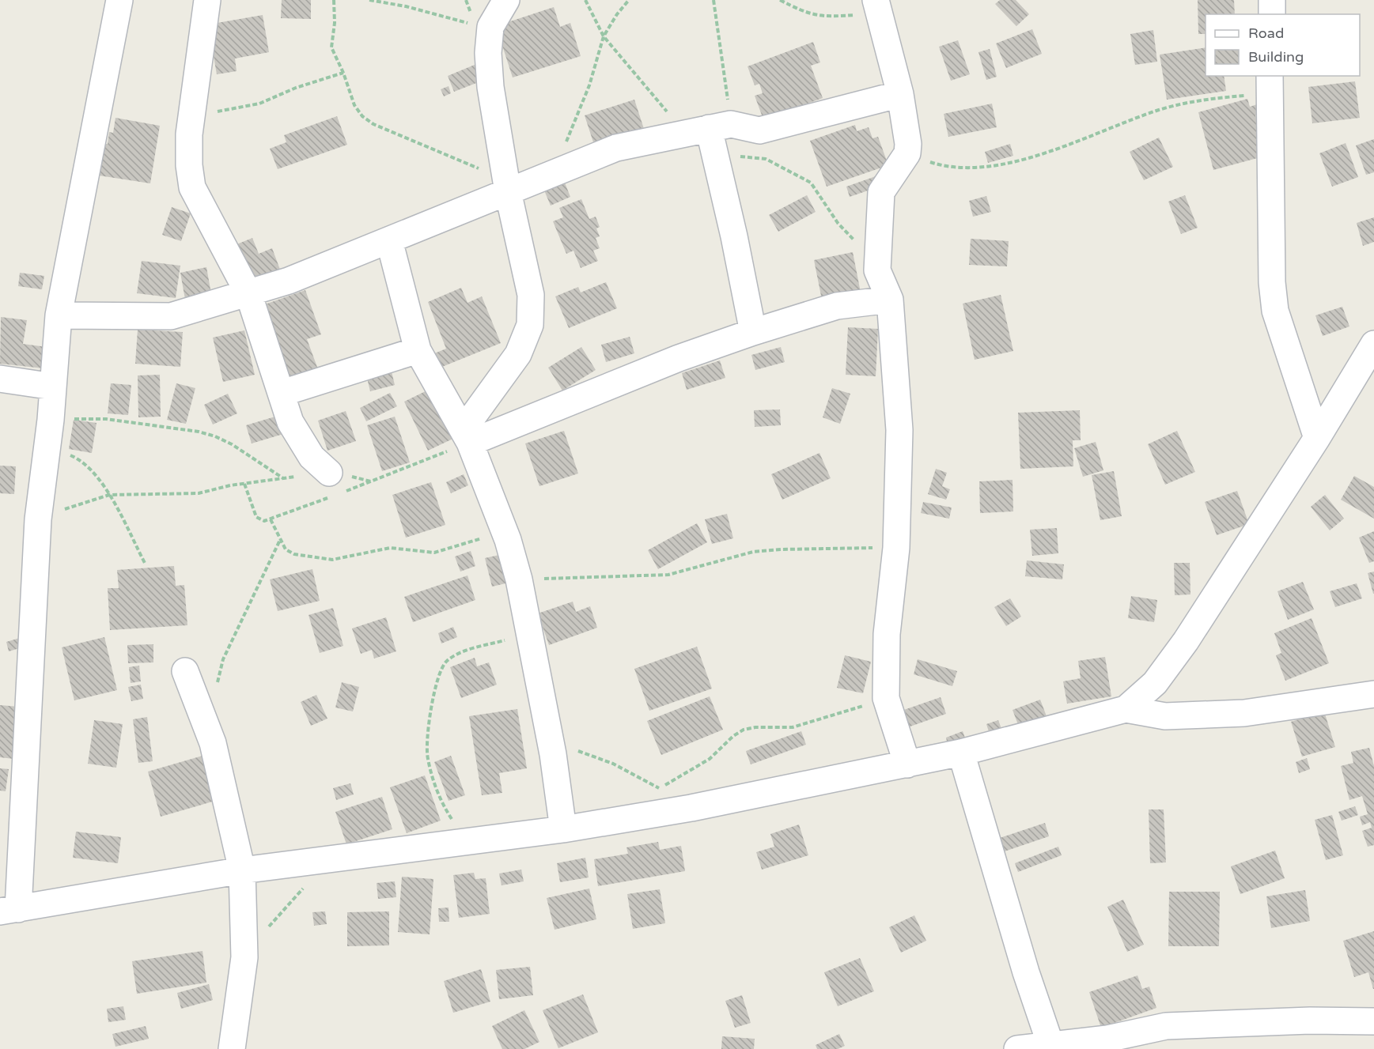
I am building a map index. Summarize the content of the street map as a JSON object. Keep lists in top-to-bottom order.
{
  "legend": ["Road", "Building"]
}
